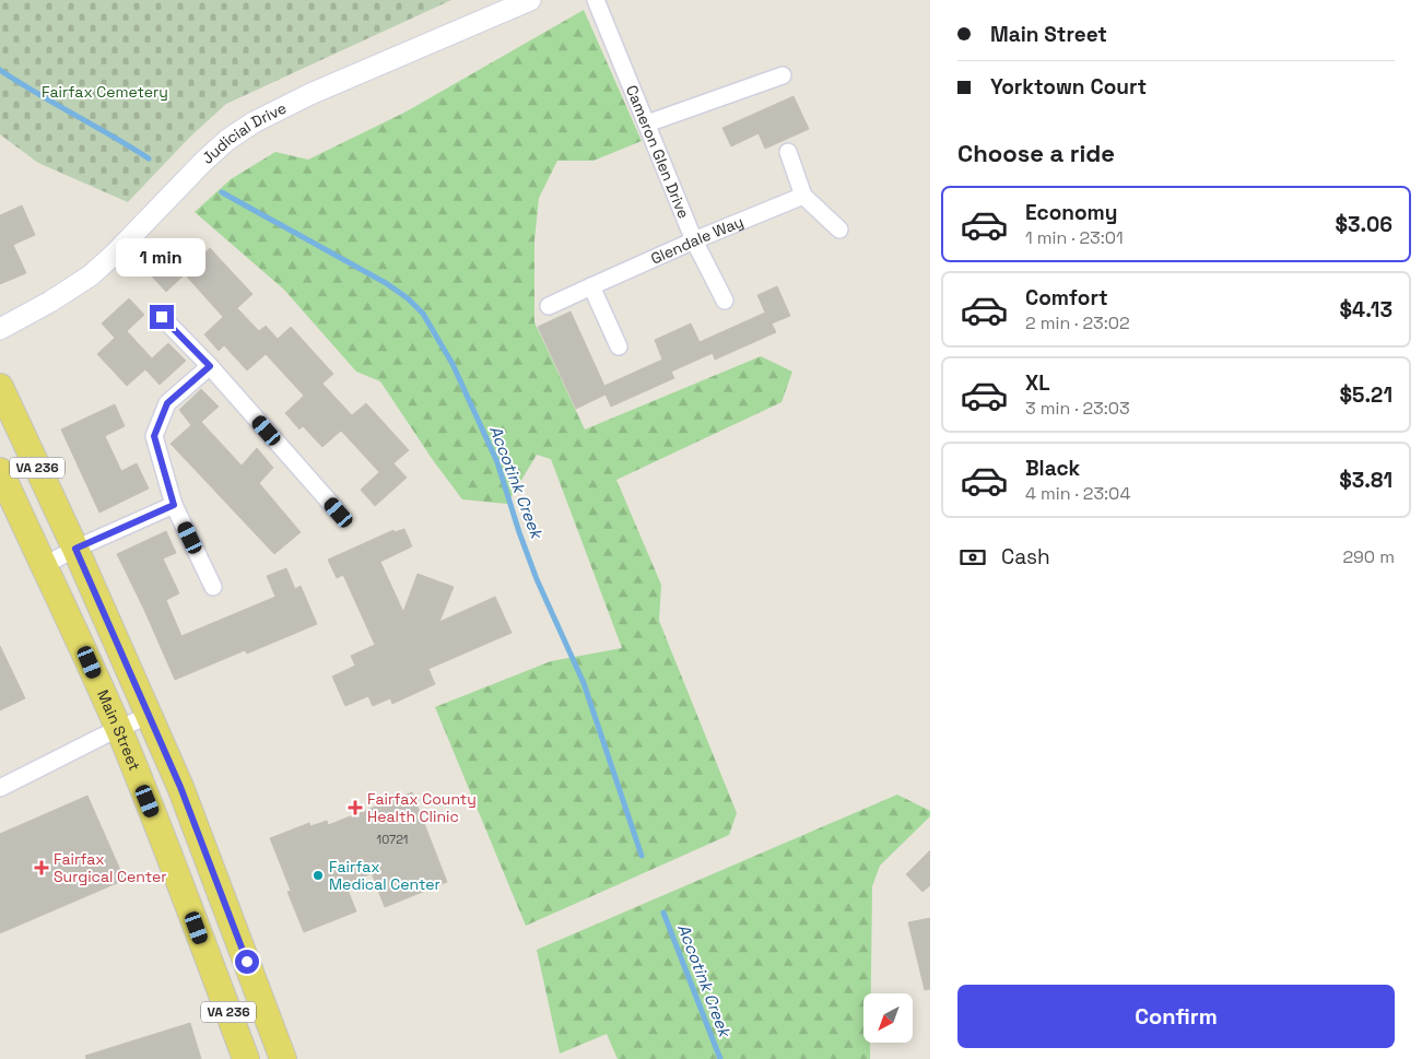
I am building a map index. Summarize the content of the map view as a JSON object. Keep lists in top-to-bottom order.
{
  "streets": {
    "main road": ["VA 236", "Main Street"],
    "street": ["Judicial Drive", "Cameron Glen Drive", "Glendale Way"]
  },
  "crossings": [
    ["Cameron Glen Drive", "Glendale Way"]
  ],
  "water": ["Accotink Creek"],
  "parks": ["Fairfax Cemetery"],
  "places": {
    "health": ["Fairfax County Health Clinic", "Fairfax Surgical Center"],
    "other": ["Fairfax Medical Center"]
  },
  "house_numbers": ["10721"],
  "north": "bottom left",
  "page": {
    "banner": ["Main Street", "Yorktown Court"],
    "heading": "Choose a ride",
    "list": [
      {
        "name": "Economy",
        "note": "1 min · 23:01",
        "value": "$3.06"
      },
      {
        "name": "Comfort",
        "note": "2 min · 23:02",
        "value": "$4.13"
      },
      {
        "name": "XL",
        "note": "3 min · 23:03",
        "value": "$5.21"
      },
      {
        "name": "Black",
        "note": "4 min · 23:04",
        "value": "$3.81"
      }
    ],
    "bubble": "1 min",
    "pay": ["Cash", "290 m"],
    "buttons": "Confirm"
  }
}
